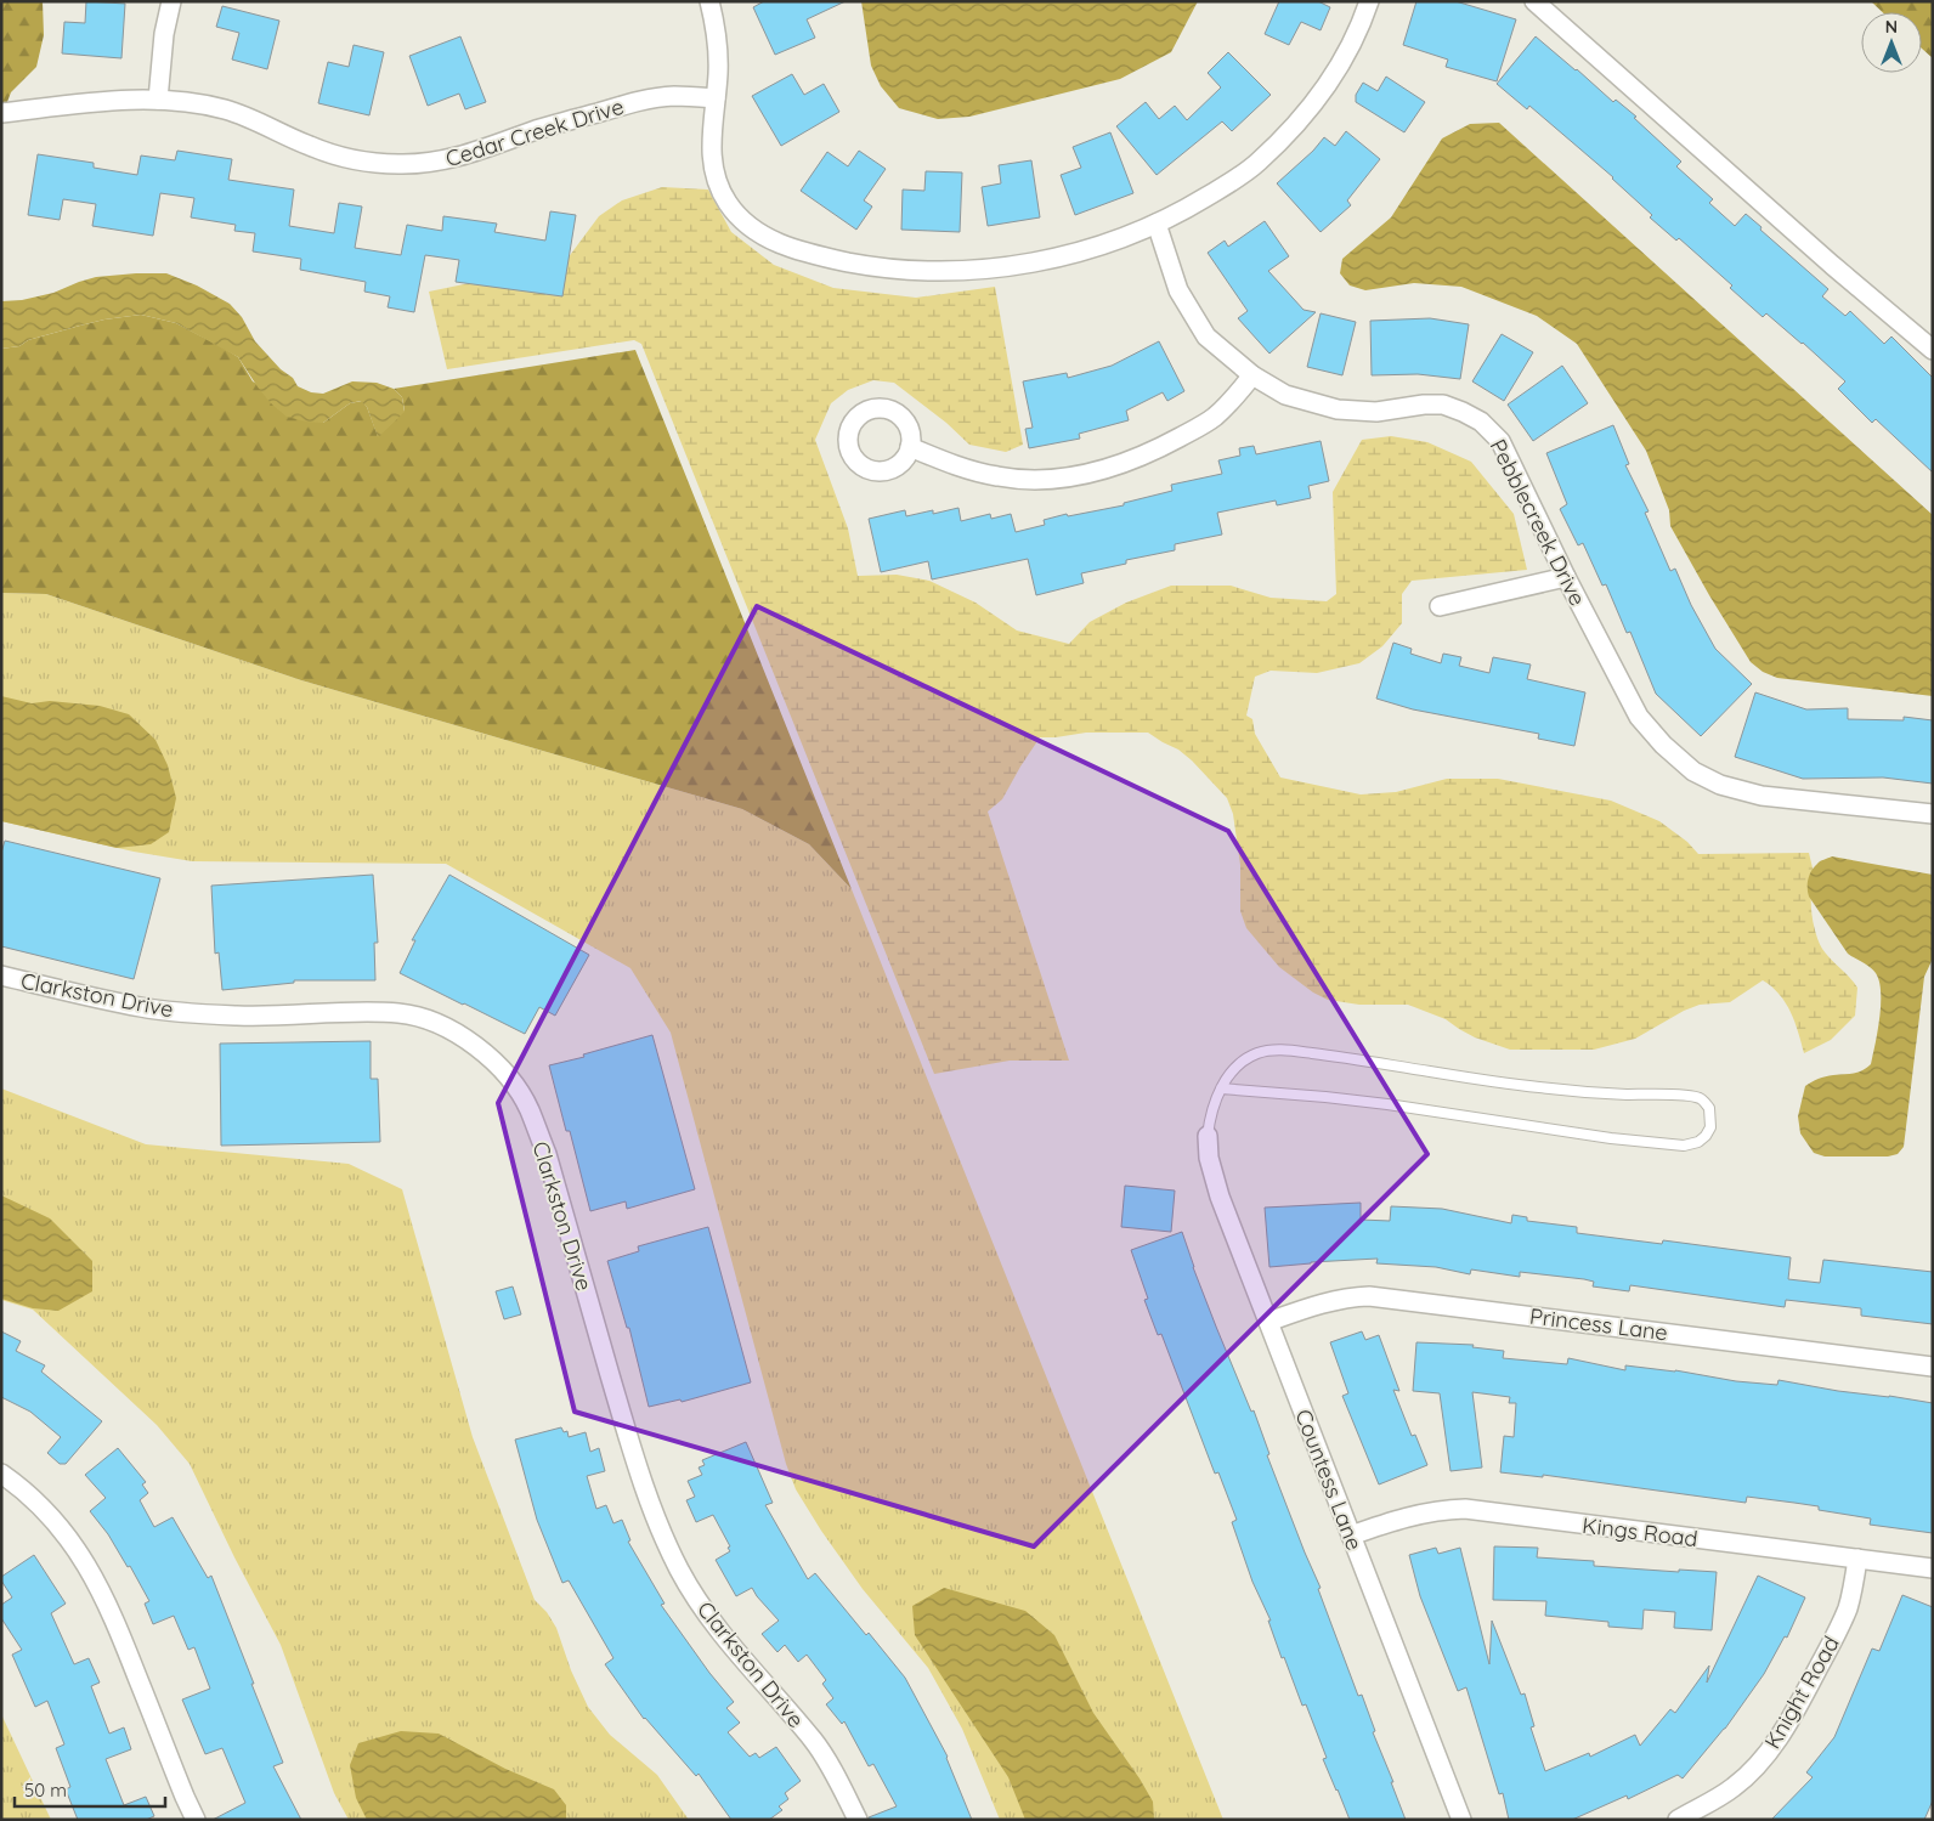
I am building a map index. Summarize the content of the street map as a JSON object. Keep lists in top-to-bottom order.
{
  "streets": {
    "street": [
      "Cedar Creek Drive",
      "Pebblecreek Drive",
      "Clarkston Drive",
      "Princess Lane",
      "Countess Lane",
      "Kings Road",
      "Knight Road"
    ]
  },
  "crossings": [
    ["Princess Lane", "Countess Lane"],
    ["Countess Lane", "Kings Road"],
    ["Kings Road", "Knight Road"]
  ],
  "scale_bar": "50 m",
  "north": "top"
}
